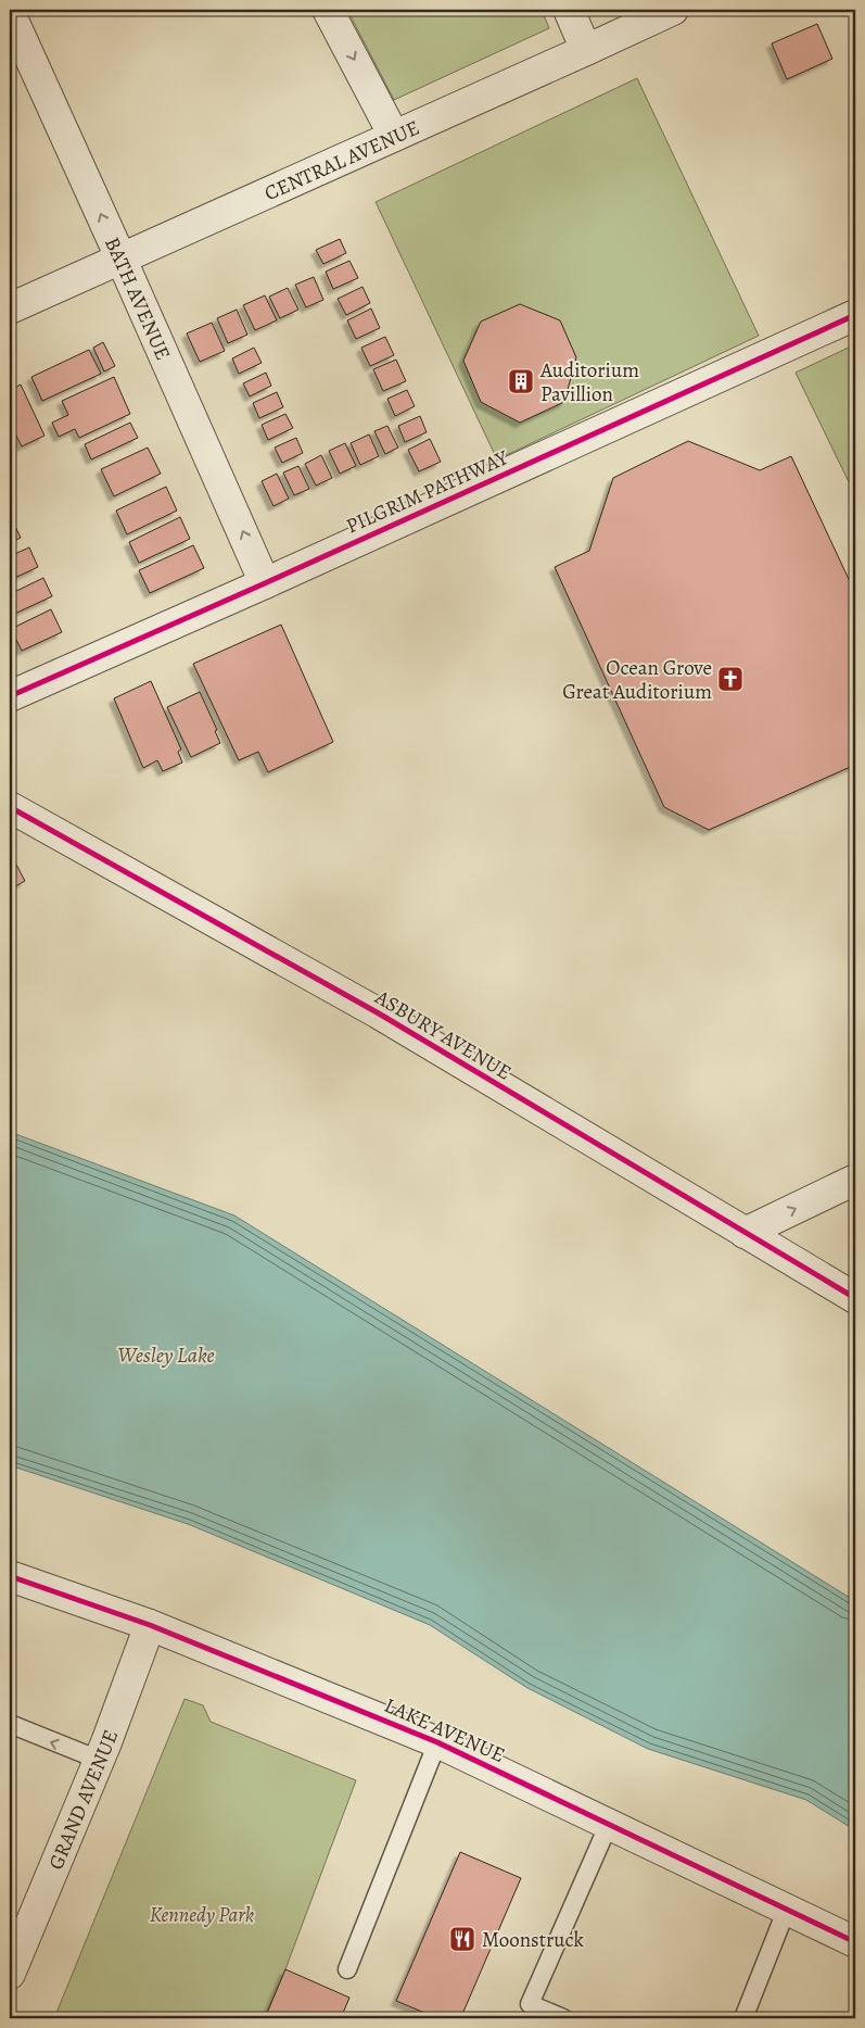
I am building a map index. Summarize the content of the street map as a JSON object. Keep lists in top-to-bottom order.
{
  "streets": {
    "street": [
      "CENTRAL AVENUE",
      "BATH AVENUE",
      "PILGRIM PATHWAY",
      "ASBURY AVENUE",
      "LAKE AVENUE",
      "GRAND AVENUE"
    ]
  },
  "crossings": [
    ["CENTRAL AVENUE", "BATH AVENUE"],
    ["BATH AVENUE", "PILGRIM PATHWAY"],
    ["LAKE AVENUE", "GRAND AVENUE"]
  ],
  "one_way": ["BATH AVENUE"],
  "water": ["Wesley Lake"],
  "parks": ["Kennedy Park"],
  "places": {
    "building": ["Auditorium Pavillion"],
    "church": ["Ocean Grove Great Auditorium"],
    "restaurant": ["Moonstruck"]
  }
}
